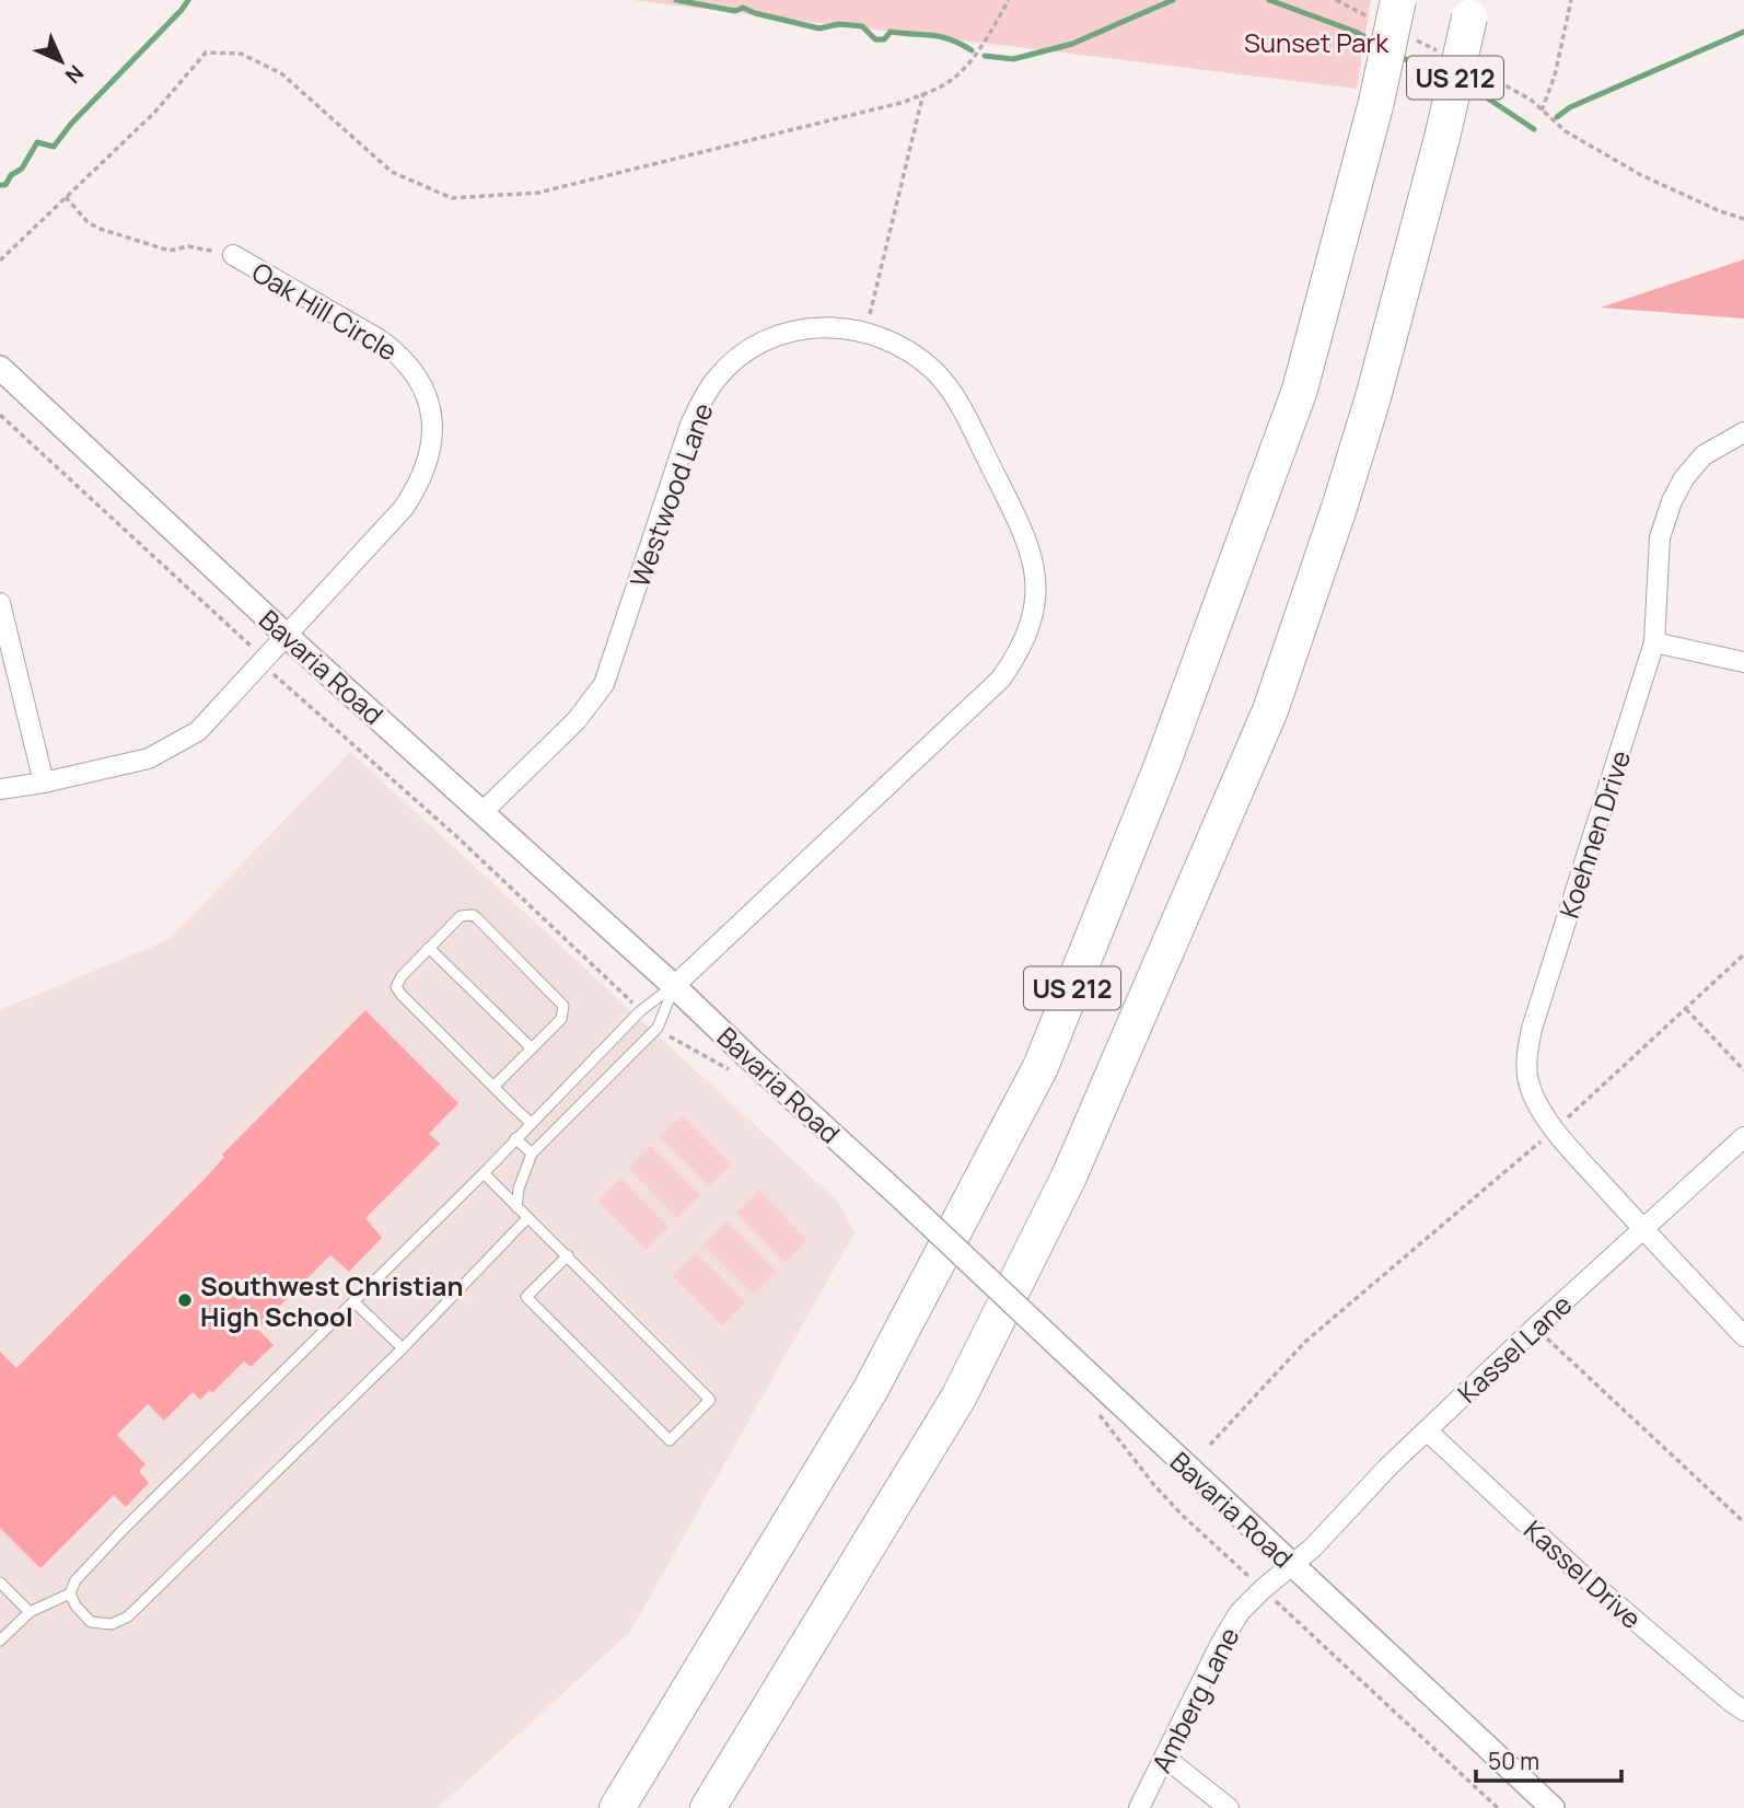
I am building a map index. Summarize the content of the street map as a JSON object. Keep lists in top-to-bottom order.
{
  "streets": {
    "highway": ["US 212"],
    "street": [
      "Oak Hill Circle",
      "Westwood Lane",
      "Bavaria Road",
      "Koehnen Drive",
      "Kassel Lane",
      "Kassel Drive",
      "Amberg Lane"
    ]
  },
  "crossings": [
    ["Oak Hill Circle", "Bavaria Road"],
    ["Westwood Lane", "Bavaria Road"],
    ["Bavaria Road", "Kassel Lane"],
    ["Bavaria Road", "Amberg Lane"],
    ["Koehnen Drive", "Kassel Lane"],
    ["Kassel Lane", "Kassel Drive"],
    ["Kassel Lane", "Amberg Lane"]
  ],
  "parks": ["Sunset Park"],
  "places": ["Southwest Christian High School"],
  "scale_bar": "50 m",
  "north": "bottom right"
}
